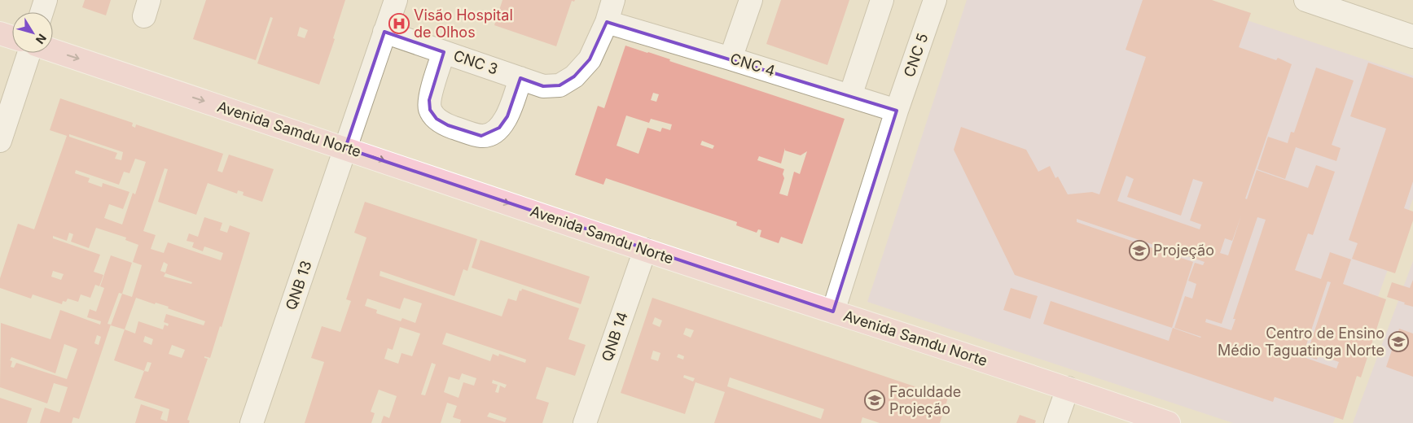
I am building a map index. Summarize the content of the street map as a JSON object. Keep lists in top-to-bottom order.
{
  "streets": {
    "main road": ["Avenida Samdu Norte"],
    "street": [
      "CNC 5",
      "CNC 3",
      "CNC 4",
      "QNB 13",
      "QNB 14"
    ]
  },
  "crossings": [
    ["CNC 5", "CNC 4"],
    ["CNC 5", "Avenida Samdu Norte"],
    ["CNC 3", "CNC 4"],
    ["CNC 3", "QNB 13"],
    ["Avenida Samdu Norte", "QNB 13"],
    ["Avenida Samdu Norte", "QNB 14"]
  ],
  "one_way": ["Avenida Samdu Norte"],
  "places": {
    "hospital": ["Visão Hospital de Olhos"],
    "school or university": ["Projeção", "Centro de Ensino Médio Taguatinga Norte", "Faculdade Projeção"]
  },
  "north": "bottom right"
}
